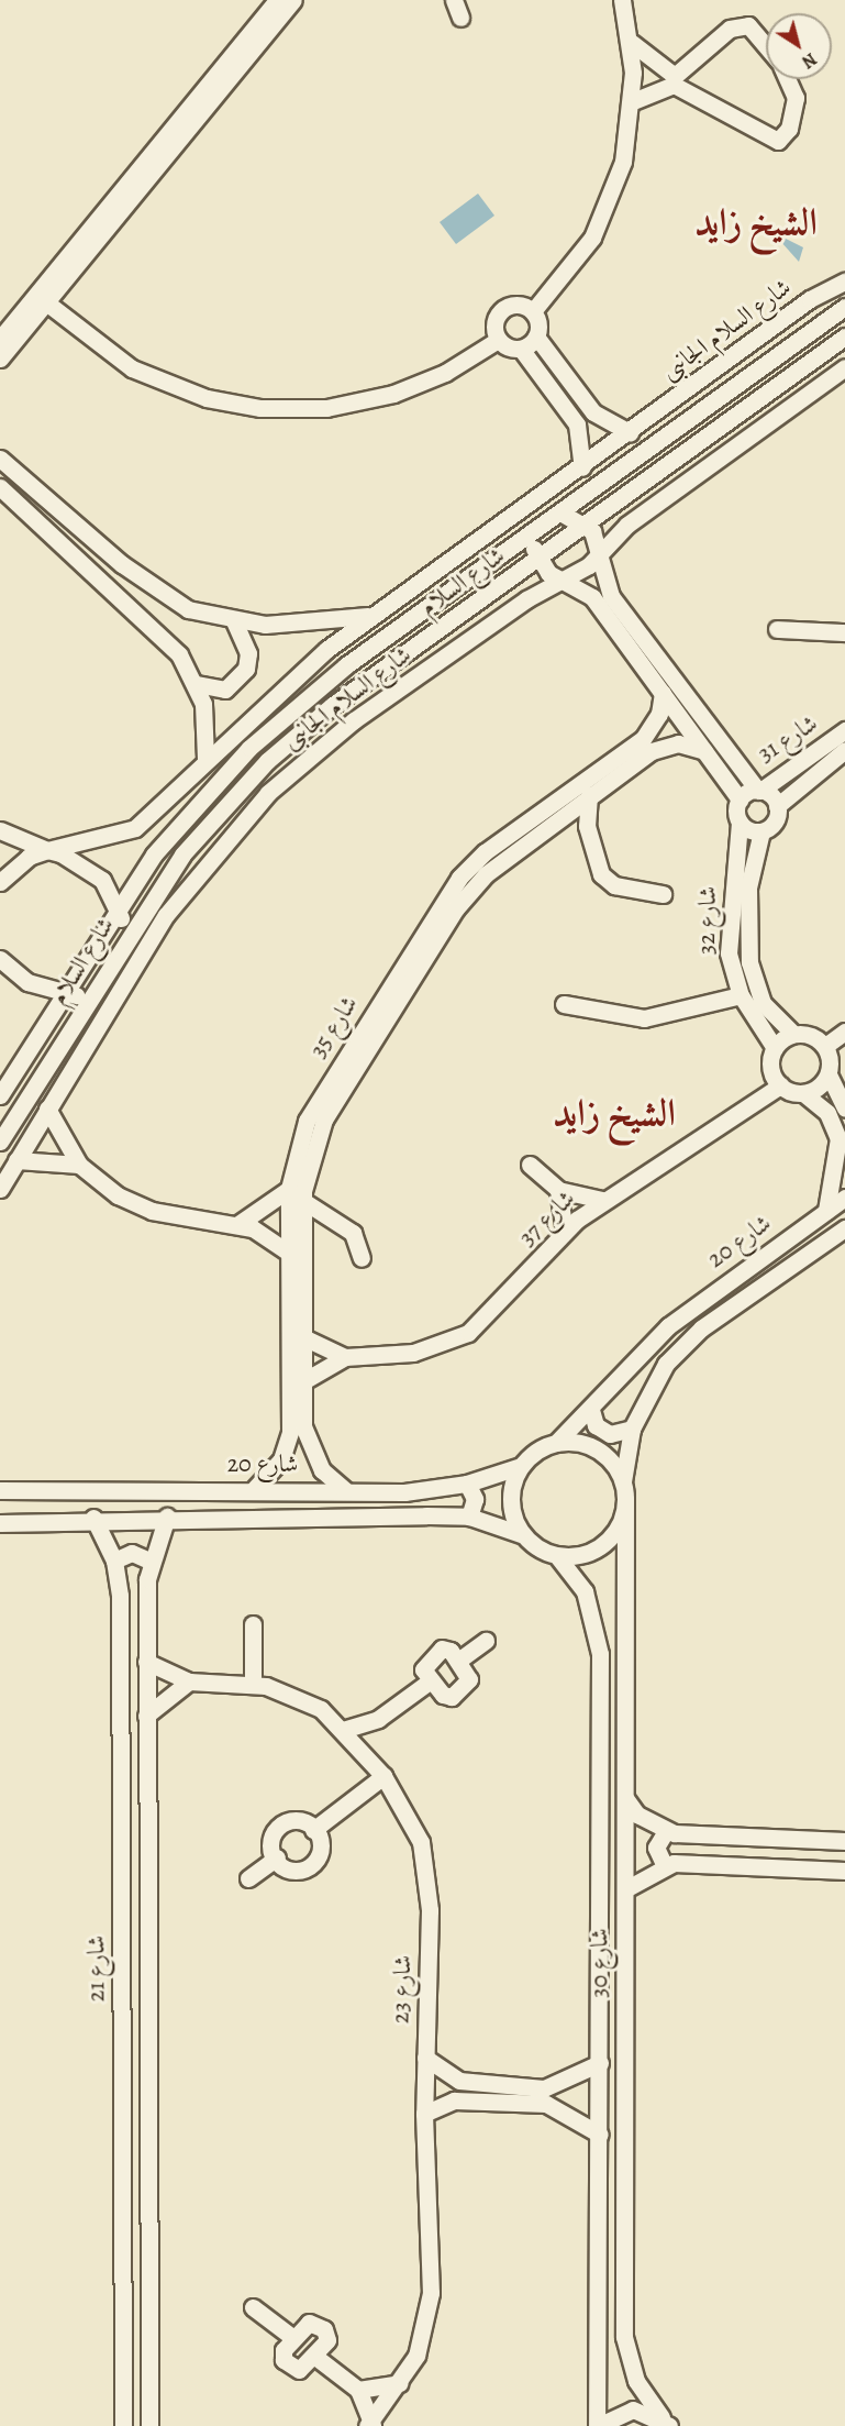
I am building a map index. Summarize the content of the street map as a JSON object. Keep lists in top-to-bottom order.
{
  "streets": {
    "street": [
      "شارع السلام الجانبى",
      "شارع السلام",
      "شارع 31",
      "شارع 32",
      "شارع 35",
      "شارع 37",
      "شارع 20",
      "شارع 30",
      "شارع 21",
      "شارع 23"
    ]
  },
  "crossings": [
    ["شارع 31", "شارع 32"],
    ["شارع 32", "شارع 37"],
    ["شارع 35", "شارع 37"],
    ["شارع 35", "شارع 20"],
    ["شارع 20", "شارع 30"],
    ["شارع 20", "شارع 21"],
    ["شارع 21", "شارع 23"]
  ],
  "districts": ["الشيخ زايد", "الشيخ زايد"],
  "north": "bottom right"
}
